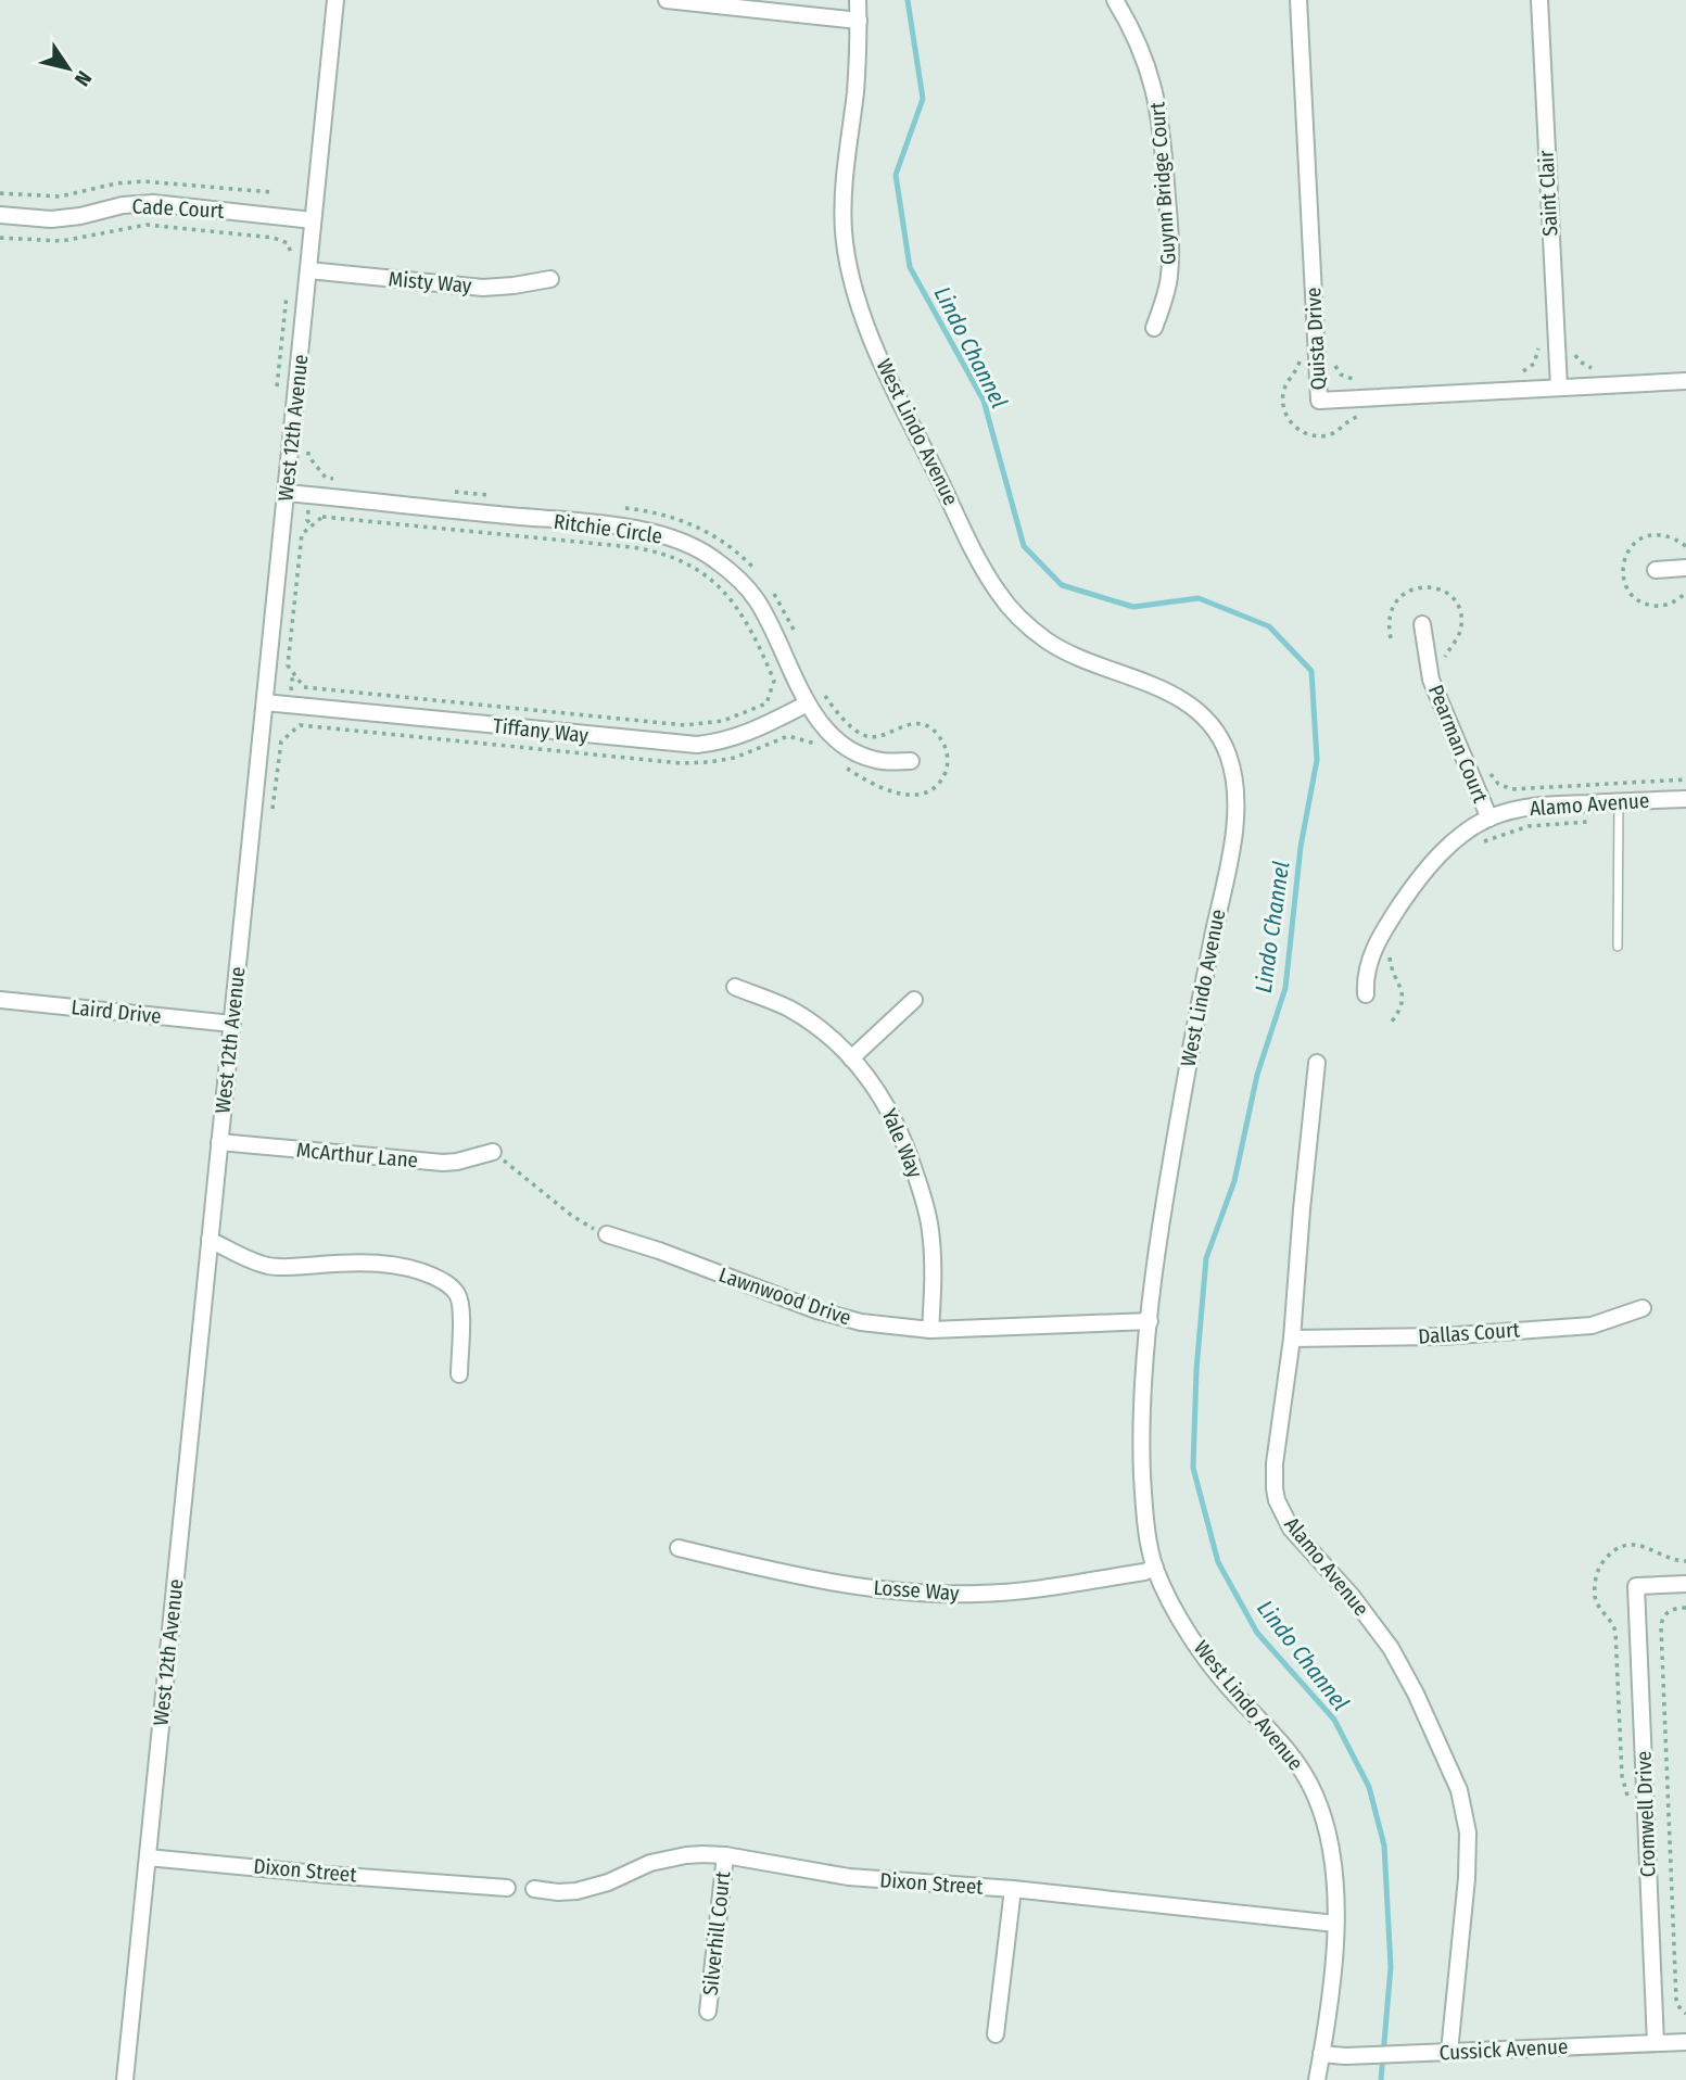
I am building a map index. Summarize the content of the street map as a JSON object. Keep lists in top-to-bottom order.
{
  "streets": {
    "street": [
      "Guynn Bridge Court",
      "Saint Clair",
      "Cade Court",
      "Misty Way",
      "Quista Drive",
      "West 12th Avenue",
      "West Lindo Avenue",
      "Ritchie Circle",
      "Tiffany Way",
      "Pearman Court",
      "Alamo Avenue",
      "Laird Drive",
      "Yale Way",
      "McArthur Lane",
      "Lawnwood Drive",
      "Dallas Court",
      "Losse Way",
      "Cromwell Drive",
      "Dixon Street",
      "Silverhill Court",
      "Cussick Avenue"
    ]
  },
  "crossings": [
    ["Saint Clair", "Quista Drive"],
    ["Cade Court", "West 12th Avenue"],
    ["Misty Way", "West 12th Avenue"],
    ["West 12th Avenue", "Ritchie Circle"],
    ["West 12th Avenue", "Tiffany Way"],
    ["West 12th Avenue", "Laird Drive"],
    ["West 12th Avenue", "McArthur Lane"],
    ["West 12th Avenue", "Dixon Street"],
    ["West Lindo Avenue", "Lawnwood Drive"],
    ["West Lindo Avenue", "Losse Way"],
    ["West Lindo Avenue", "Dixon Street"],
    ["West Lindo Avenue", "Cussick Avenue"],
    ["Ritchie Circle", "Tiffany Way"],
    ["Pearman Court", "Alamo Avenue"],
    ["Alamo Avenue", "Dallas Court"],
    ["Alamo Avenue", "Cussick Avenue"],
    ["Yale Way", "Lawnwood Drive"],
    ["Cromwell Drive", "Cussick Avenue"],
    ["Dixon Street", "Silverhill Court"]
  ],
  "water": ["Lindo Channel"],
  "north": "bottom right"
}
